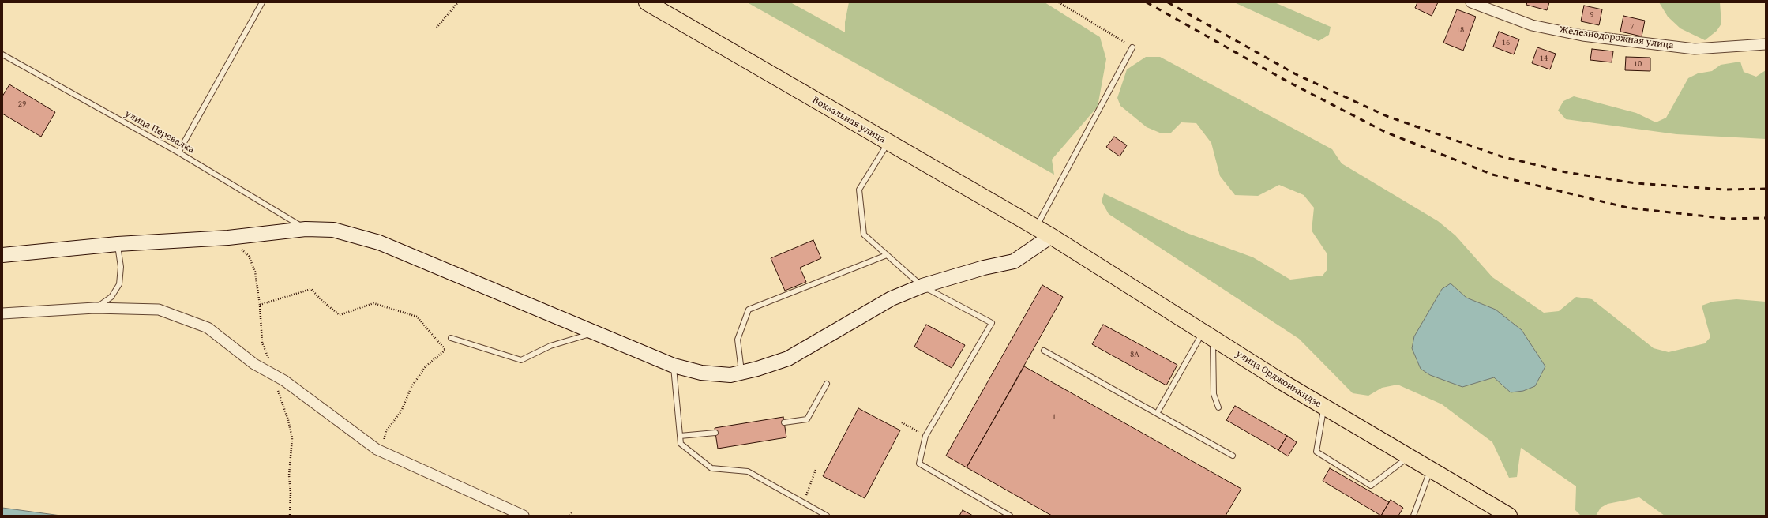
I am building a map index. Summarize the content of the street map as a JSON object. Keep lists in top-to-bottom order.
{
  "streets": {
    "main road": ["Вокзальная улица", "улица Орджоникидзе"],
    "street": ["Железнодорожная улица"],
    "lane": ["улица Перевалка"]
  },
  "crossings": [
    ["Вокзальная улица", "улица Орджоникидзе"]
  ],
  "house_numbers": [
    "9",
    "7",
    "18",
    "16",
    "14",
    "10",
    "29",
    "8А",
    "1"
  ]
}
